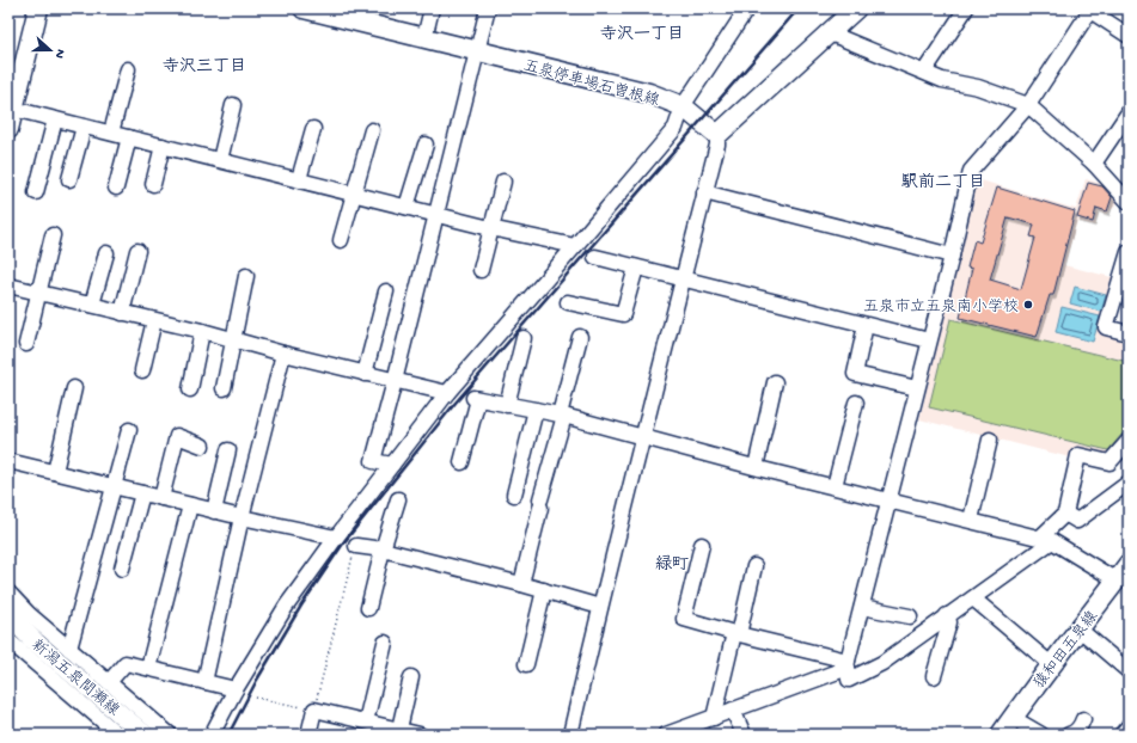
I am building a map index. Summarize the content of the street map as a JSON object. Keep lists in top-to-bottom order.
{
  "streets": {
    "main road": ["五泉停車場石曽根線", "猿和田五泉線", "新潟五泉間瀬線"]
  },
  "districts": [
    "寺沢一丁目",
    "寺沢三丁目",
    "駅前二丁目",
    "緑町"
  ],
  "places": ["五泉市立五泉南小学校"],
  "north": "right"
}
